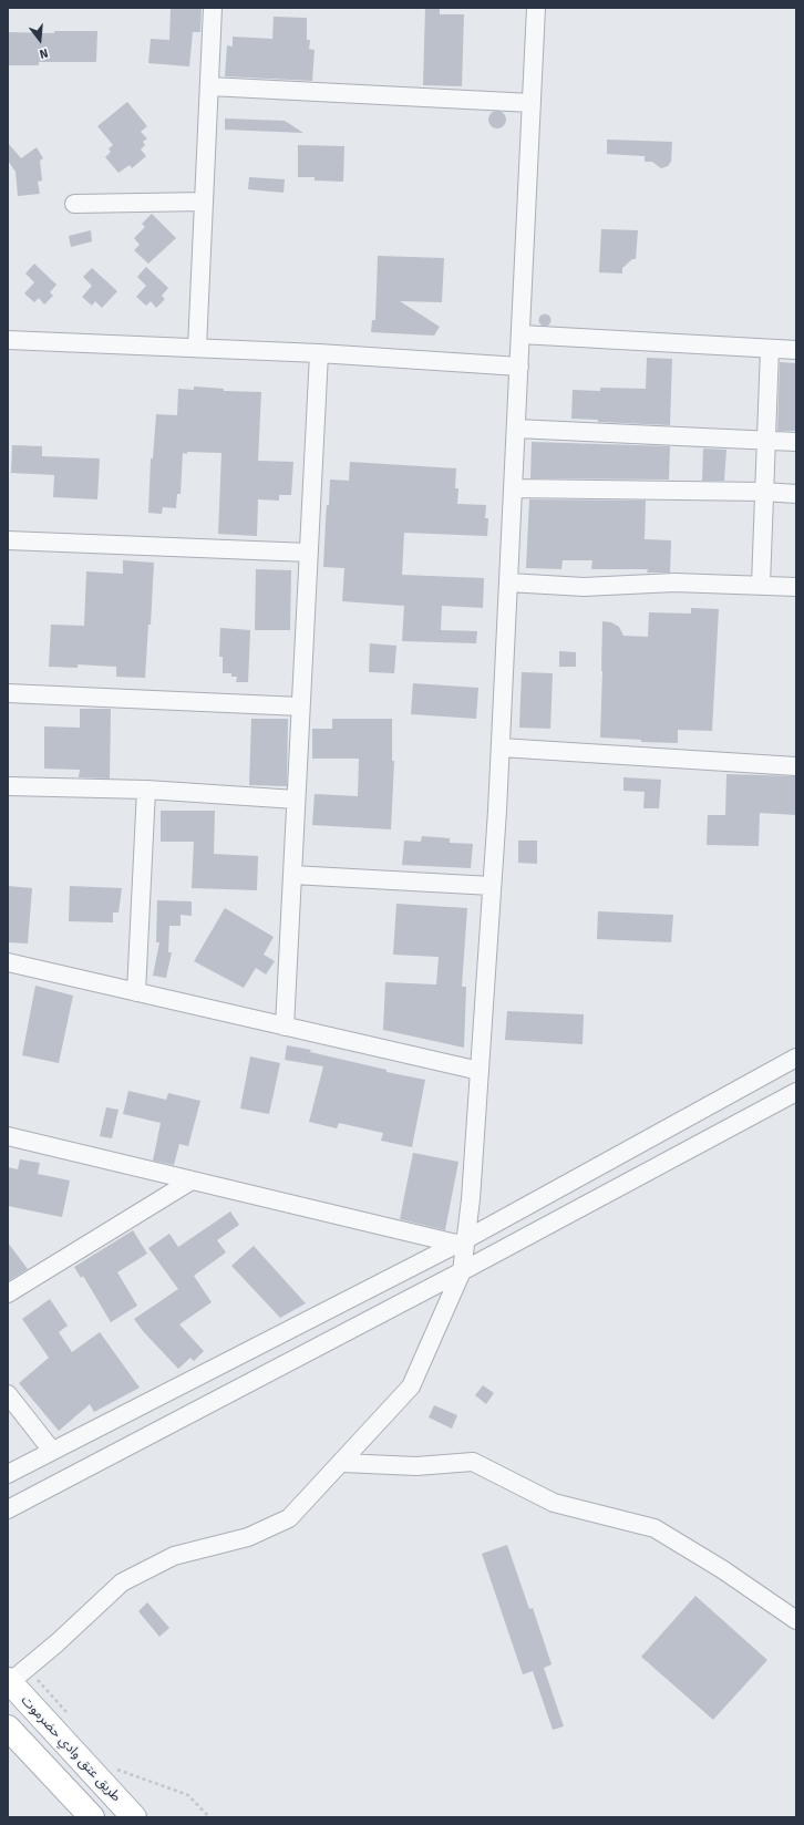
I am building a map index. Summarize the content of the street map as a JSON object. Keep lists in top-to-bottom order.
{
  "streets": {
    "main road": ["طريق عتق وادي حضرموت"]
  },
  "north": "bottom"
}
